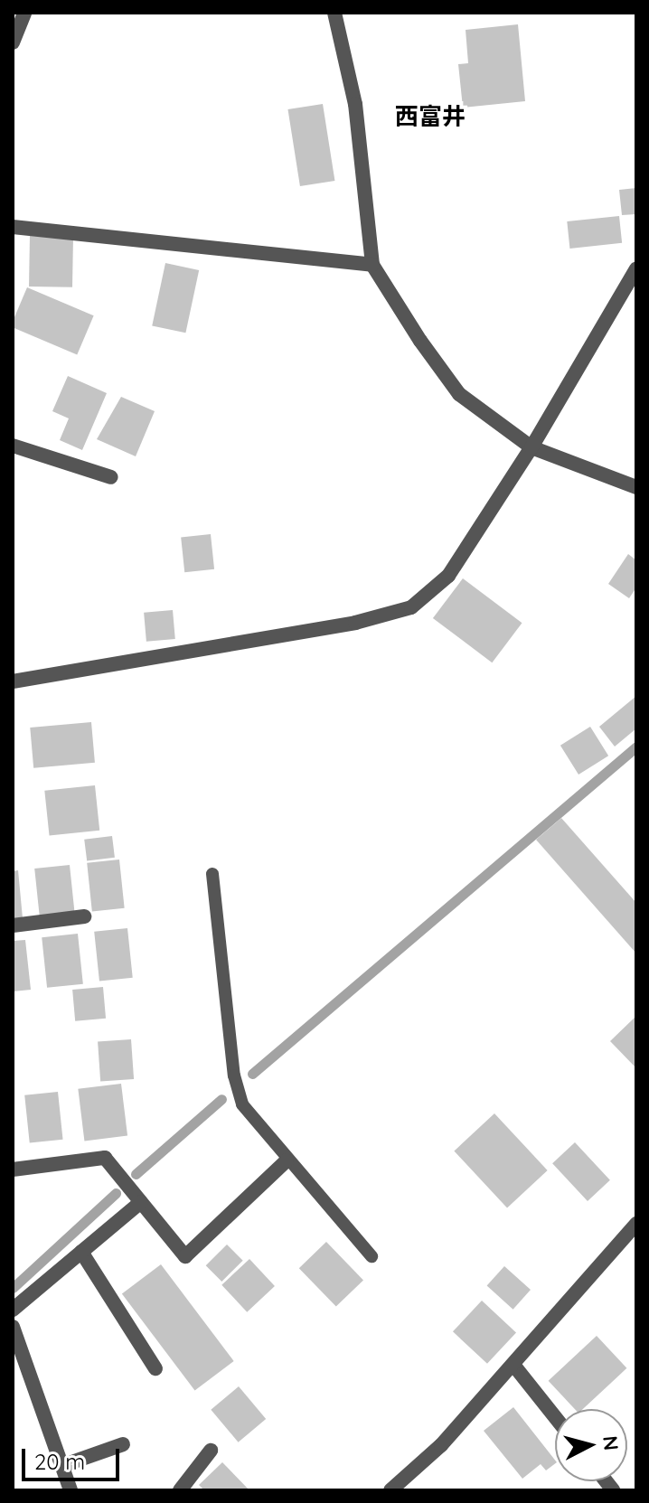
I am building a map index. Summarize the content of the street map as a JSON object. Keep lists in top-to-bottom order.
{
  "districts": ["西富井"],
  "scale_bar": "20 m",
  "north": "right"
}
